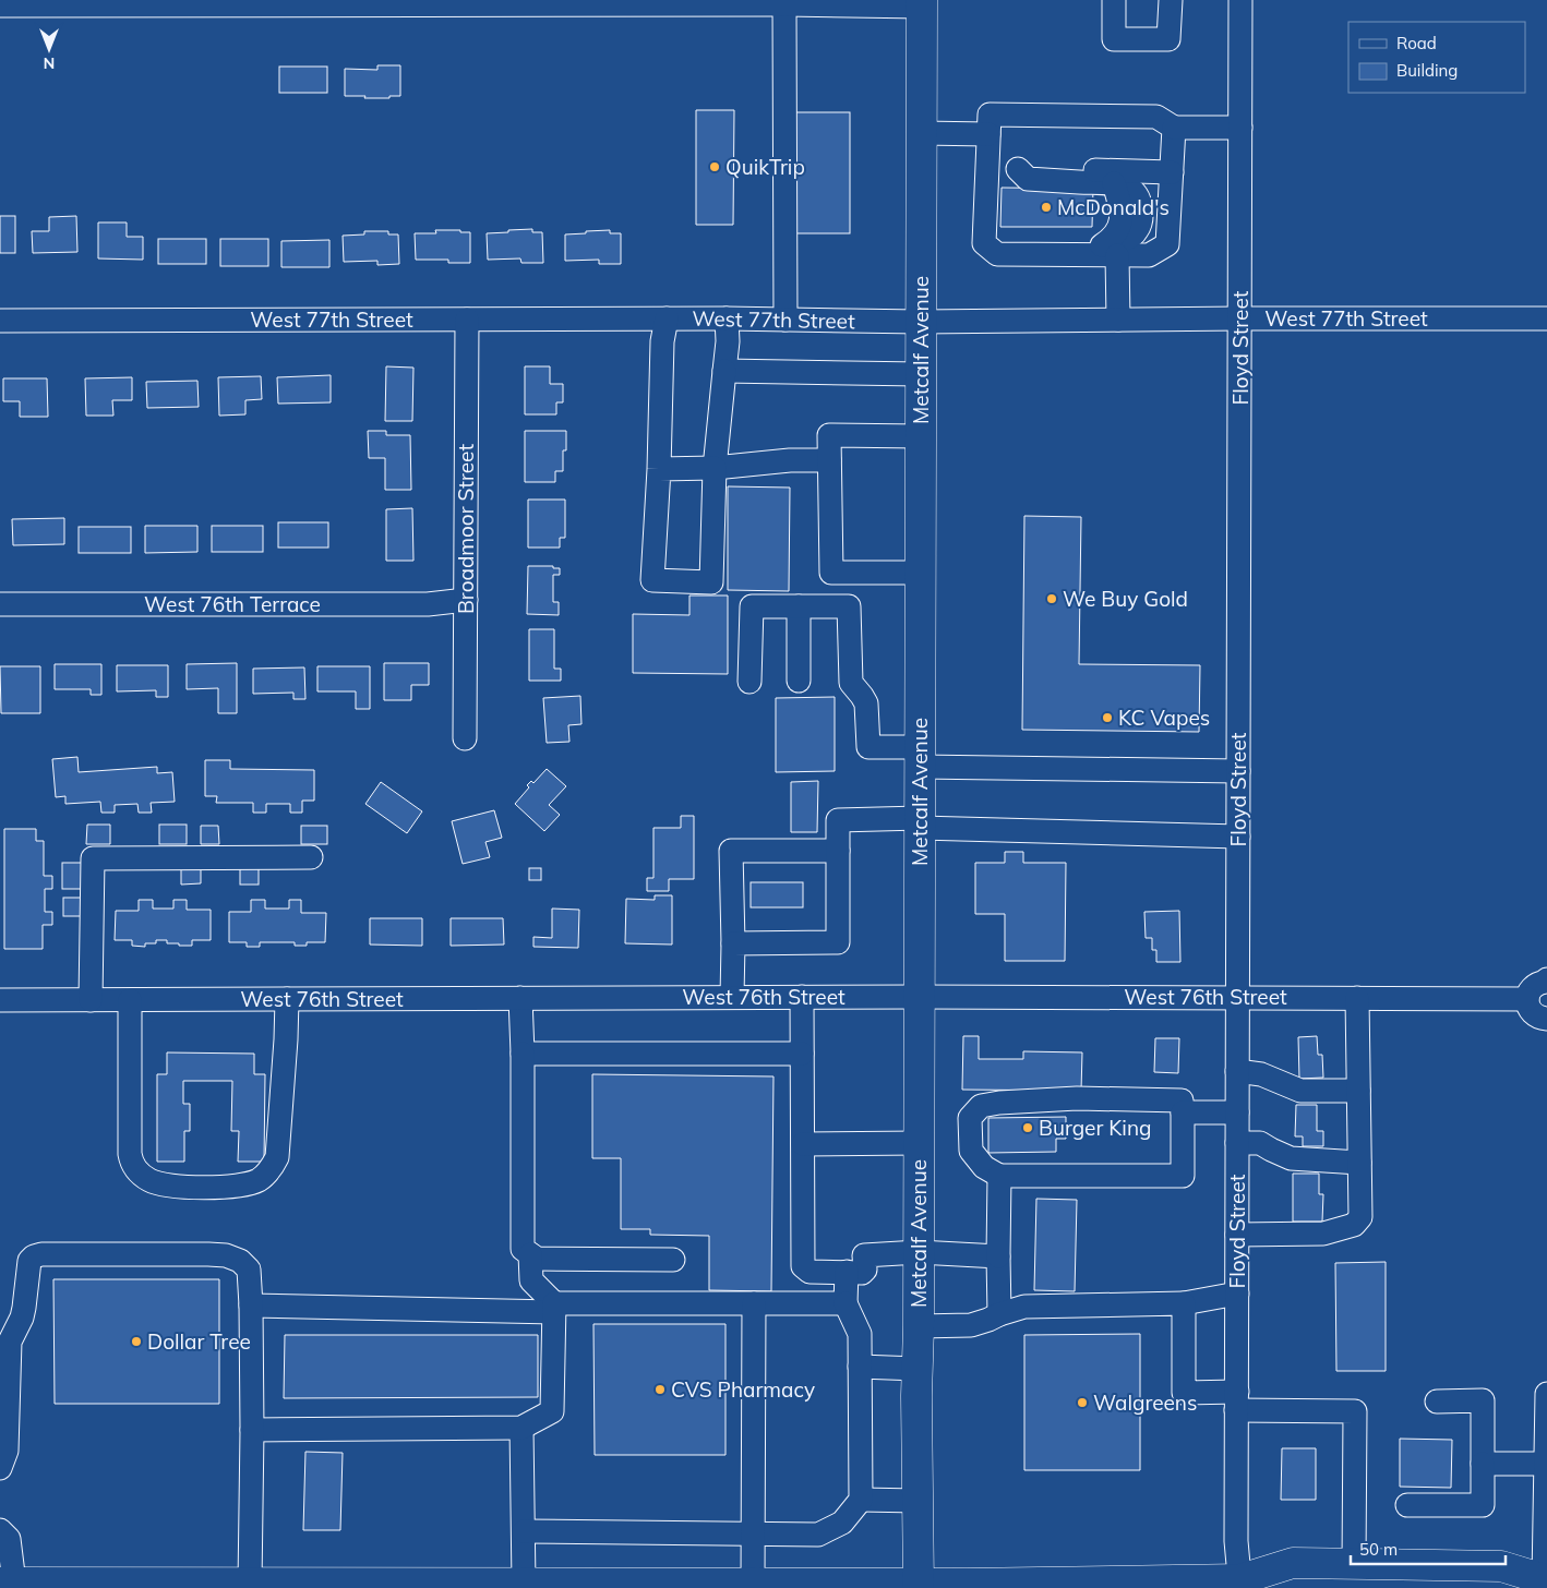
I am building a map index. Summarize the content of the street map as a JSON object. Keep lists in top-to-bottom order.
{
  "streets": {
    "main road": ["Metcalf Avenue"],
    "street": [
      "West 77th Street",
      "Floyd Street",
      "Broadmoor Street",
      "West 76th Terrace",
      "West 76th Street"
    ]
  },
  "crossings": [
    ["West 77th Street", "Floyd Street"],
    ["West 77th Street", "Metcalf Avenue"],
    ["West 77th Street", "Broadmoor Street"],
    ["Floyd Street", "West 76th Street"],
    ["Metcalf Avenue", "West 76th Street"],
    ["Broadmoor Street", "West 76th Terrace"]
  ],
  "places": [
    "QuikTrip",
    "McDonald's",
    "We Buy Gold",
    "KC Vapes",
    "Burger King",
    "Dollar Tree",
    "CVS Pharmacy",
    "Walgreens"
  ],
  "legend": ["Road", "Building"],
  "scale_bar": "50 m",
  "north": "bottom"
}
